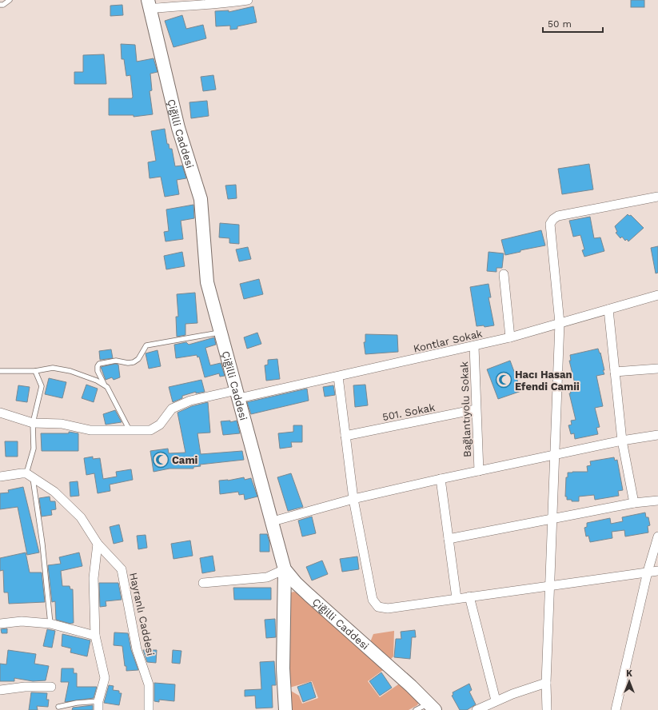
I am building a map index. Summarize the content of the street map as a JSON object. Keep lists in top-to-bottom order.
{
  "streets": {
    "main road": ["Çiğilli Caddesi"],
    "street": [
      "Kontlar Sokak",
      "Bağlantıyolu Sokak",
      "501. Sokak",
      "Hayranlı Caddesi"
    ]
  },
  "crossings": [
    ["Çiğilli Caddesi", "Kontlar Sokak"],
    ["Kontlar Sokak", "Bağlantıyolu Sokak"],
    ["Bağlantıyolu Sokak", "501. Sokak"]
  ],
  "places": {
    "mosque": ["Hacı Hasan Efendi Camii", "Cami"]
  },
  "scale_bar": "50 m",
  "north": "top"
}
